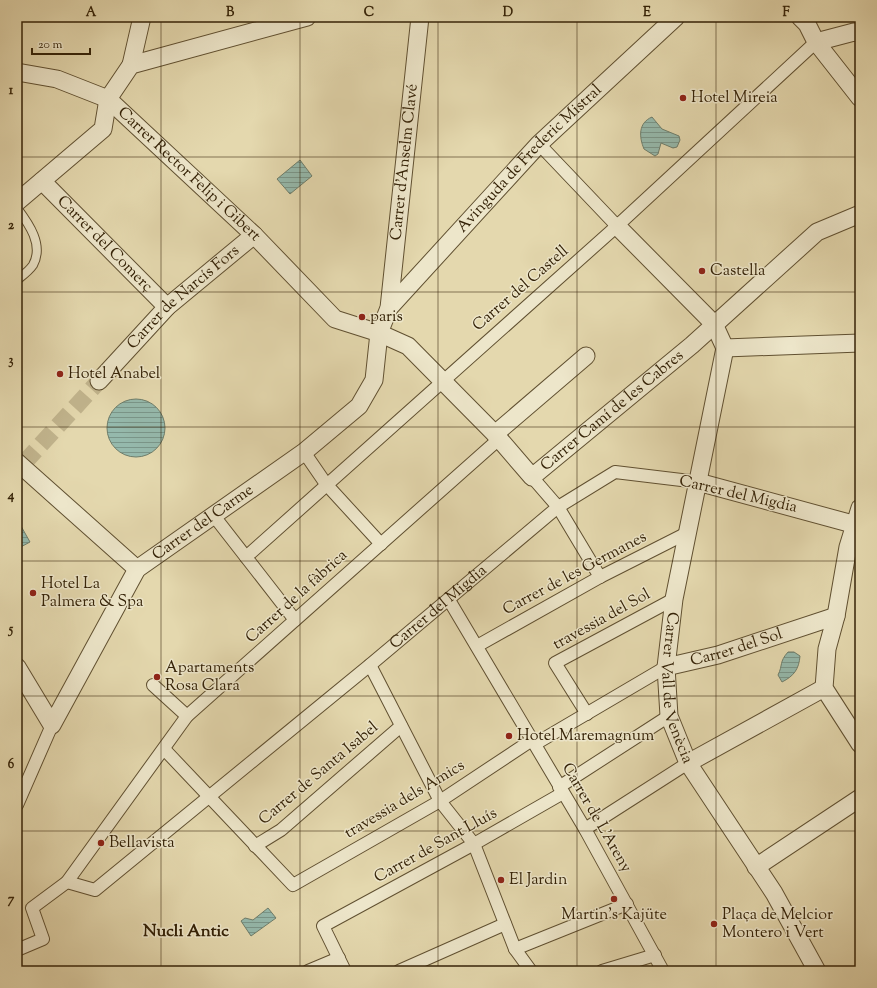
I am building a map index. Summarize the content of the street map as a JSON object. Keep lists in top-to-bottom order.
{
  "streets": {
    "street": [
      "Avinguda de Frederic Mistral",
      "Carrer d'Anselm Clavé",
      "Carrer Rector Felip i Gibert",
      "Carrer del Comerç",
      "Carrer del Castell",
      "Carrer de Narcís Fors",
      "Carrer Camí de les Cabres",
      "Carrer del Migdia",
      "Carrer del Carme",
      "Carrer de les Germanes",
      "Carrer de la fàbrica",
      "travessia del Sol",
      "Carrer del Sol",
      "Carrer Vall de Venècia",
      "Carrer de Santa Isabel",
      "travessia dels Amics",
      "Carrer de L'Areny",
      "Carrer de Sant Lluís"
    ]
  },
  "crossings": [
    ["Avinguda de Frederic Mistral", "Carrer d'Anselm Clavé"],
    ["Carrer Rector Felip i Gibert", "Carrer de Narcís Fors"],
    ["Carrer Rector Felip i Gibert", "Carrer del Carme"],
    ["Carrer del Comerç", "Carrer de Narcís Fors"],
    ["Carrer del Migdia", "Carrer de la fàbrica"],
    ["Carrer del Migdia", "Carrer Vall de Venècia"],
    ["Carrer del Migdia", "Carrer de L'Areny"],
    ["Carrer de les Germanes", "Carrer Vall de Venècia"],
    ["Carrer de les Germanes", "Carrer de L'Areny"],
    ["travessia del Sol", "Carrer del Sol"],
    ["travessia del Sol", "Carrer Vall de Venècia"],
    ["Carrer del Sol", "Carrer Vall de Venècia"],
    ["Carrer del Sol", "travessia dels Amics"],
    ["Carrer del Sol", "Carrer de L'Areny"],
    ["Carrer Vall de Venècia", "Carrer de Sant Lluís"],
    ["Carrer de Santa Isabel", "travessia dels Amics"],
    ["travessia dels Amics", "Carrer de L'Areny"],
    ["Carrer de L'Areny", "Carrer de Sant Lluís"]
  ],
  "districts": ["Nucli Antic"],
  "places": [
    "Hotel Mireia",
    "Castella",
    "paris",
    "Hotel Anabel",
    "Hotel La Palmera & Spa",
    "Apartaments Rosa Clara",
    "Hotel Maremagnum",
    "Bellavista",
    "El Jardin",
    "Martin's Kajüte",
    "Plaça de Melcior Montero i Vert"
  ],
  "scale_bar": "20 m",
  "grid": {
    "columns": [
      "A",
      "B",
      "C",
      "D",
      "E",
      "F"
    ],
    "rows": [
      "1",
      "2",
      "3",
      "4",
      "5",
      "6",
      "7"
    ]
  }
}
